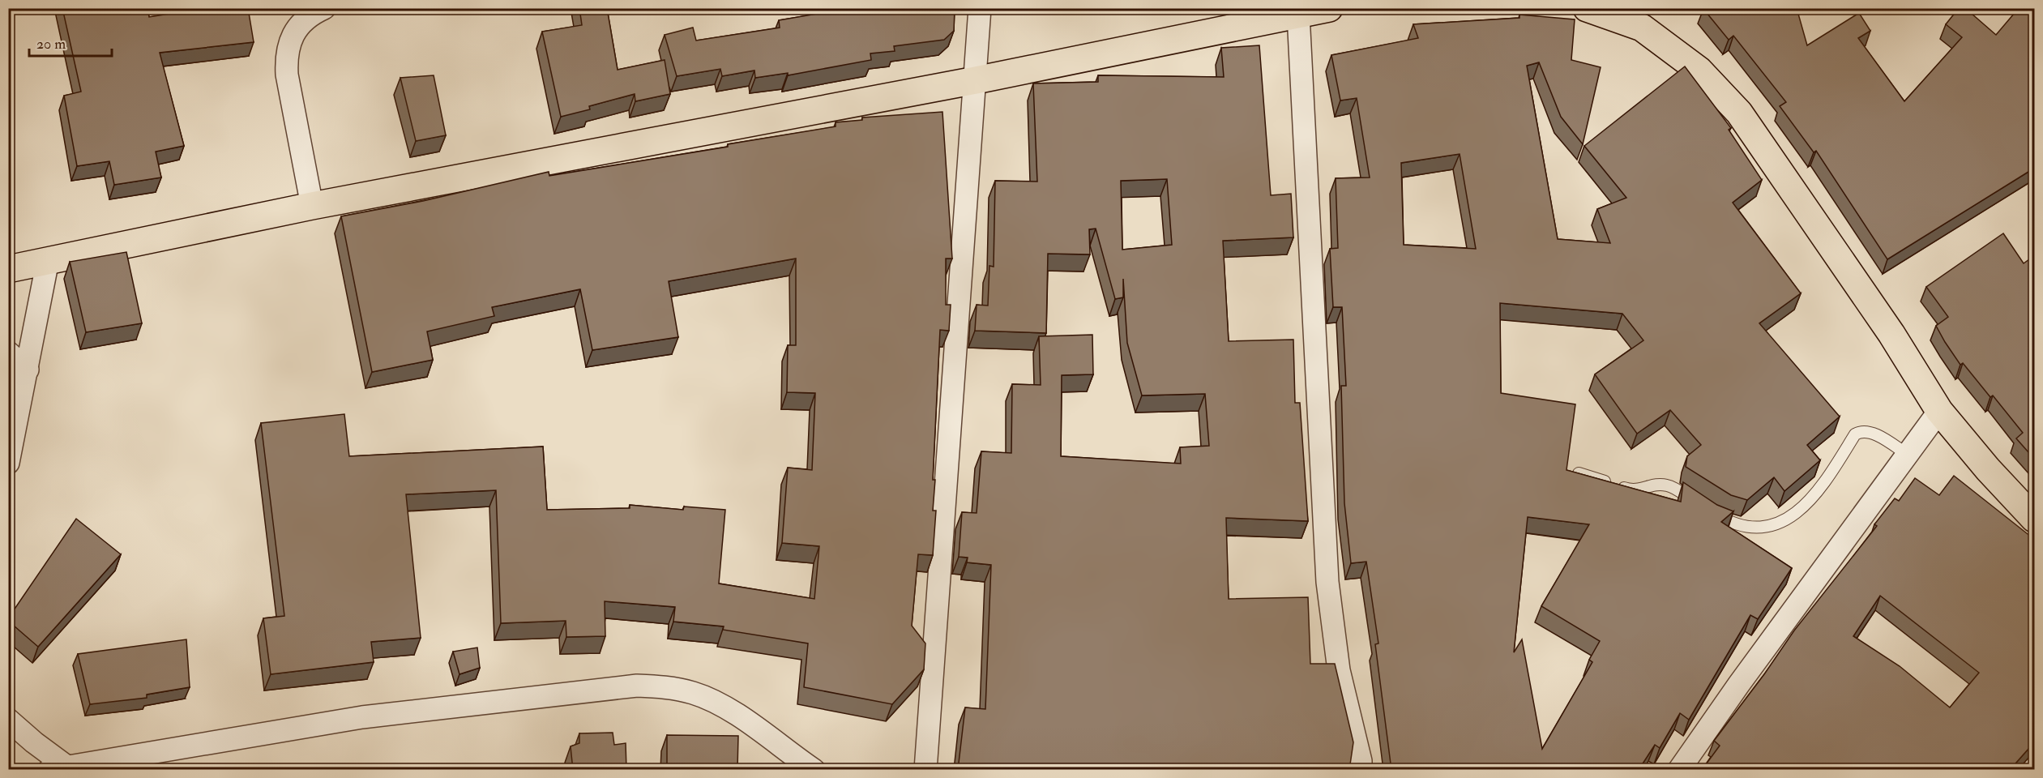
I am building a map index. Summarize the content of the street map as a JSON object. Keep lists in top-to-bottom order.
{
  "scale_bar": "20 m"
}
